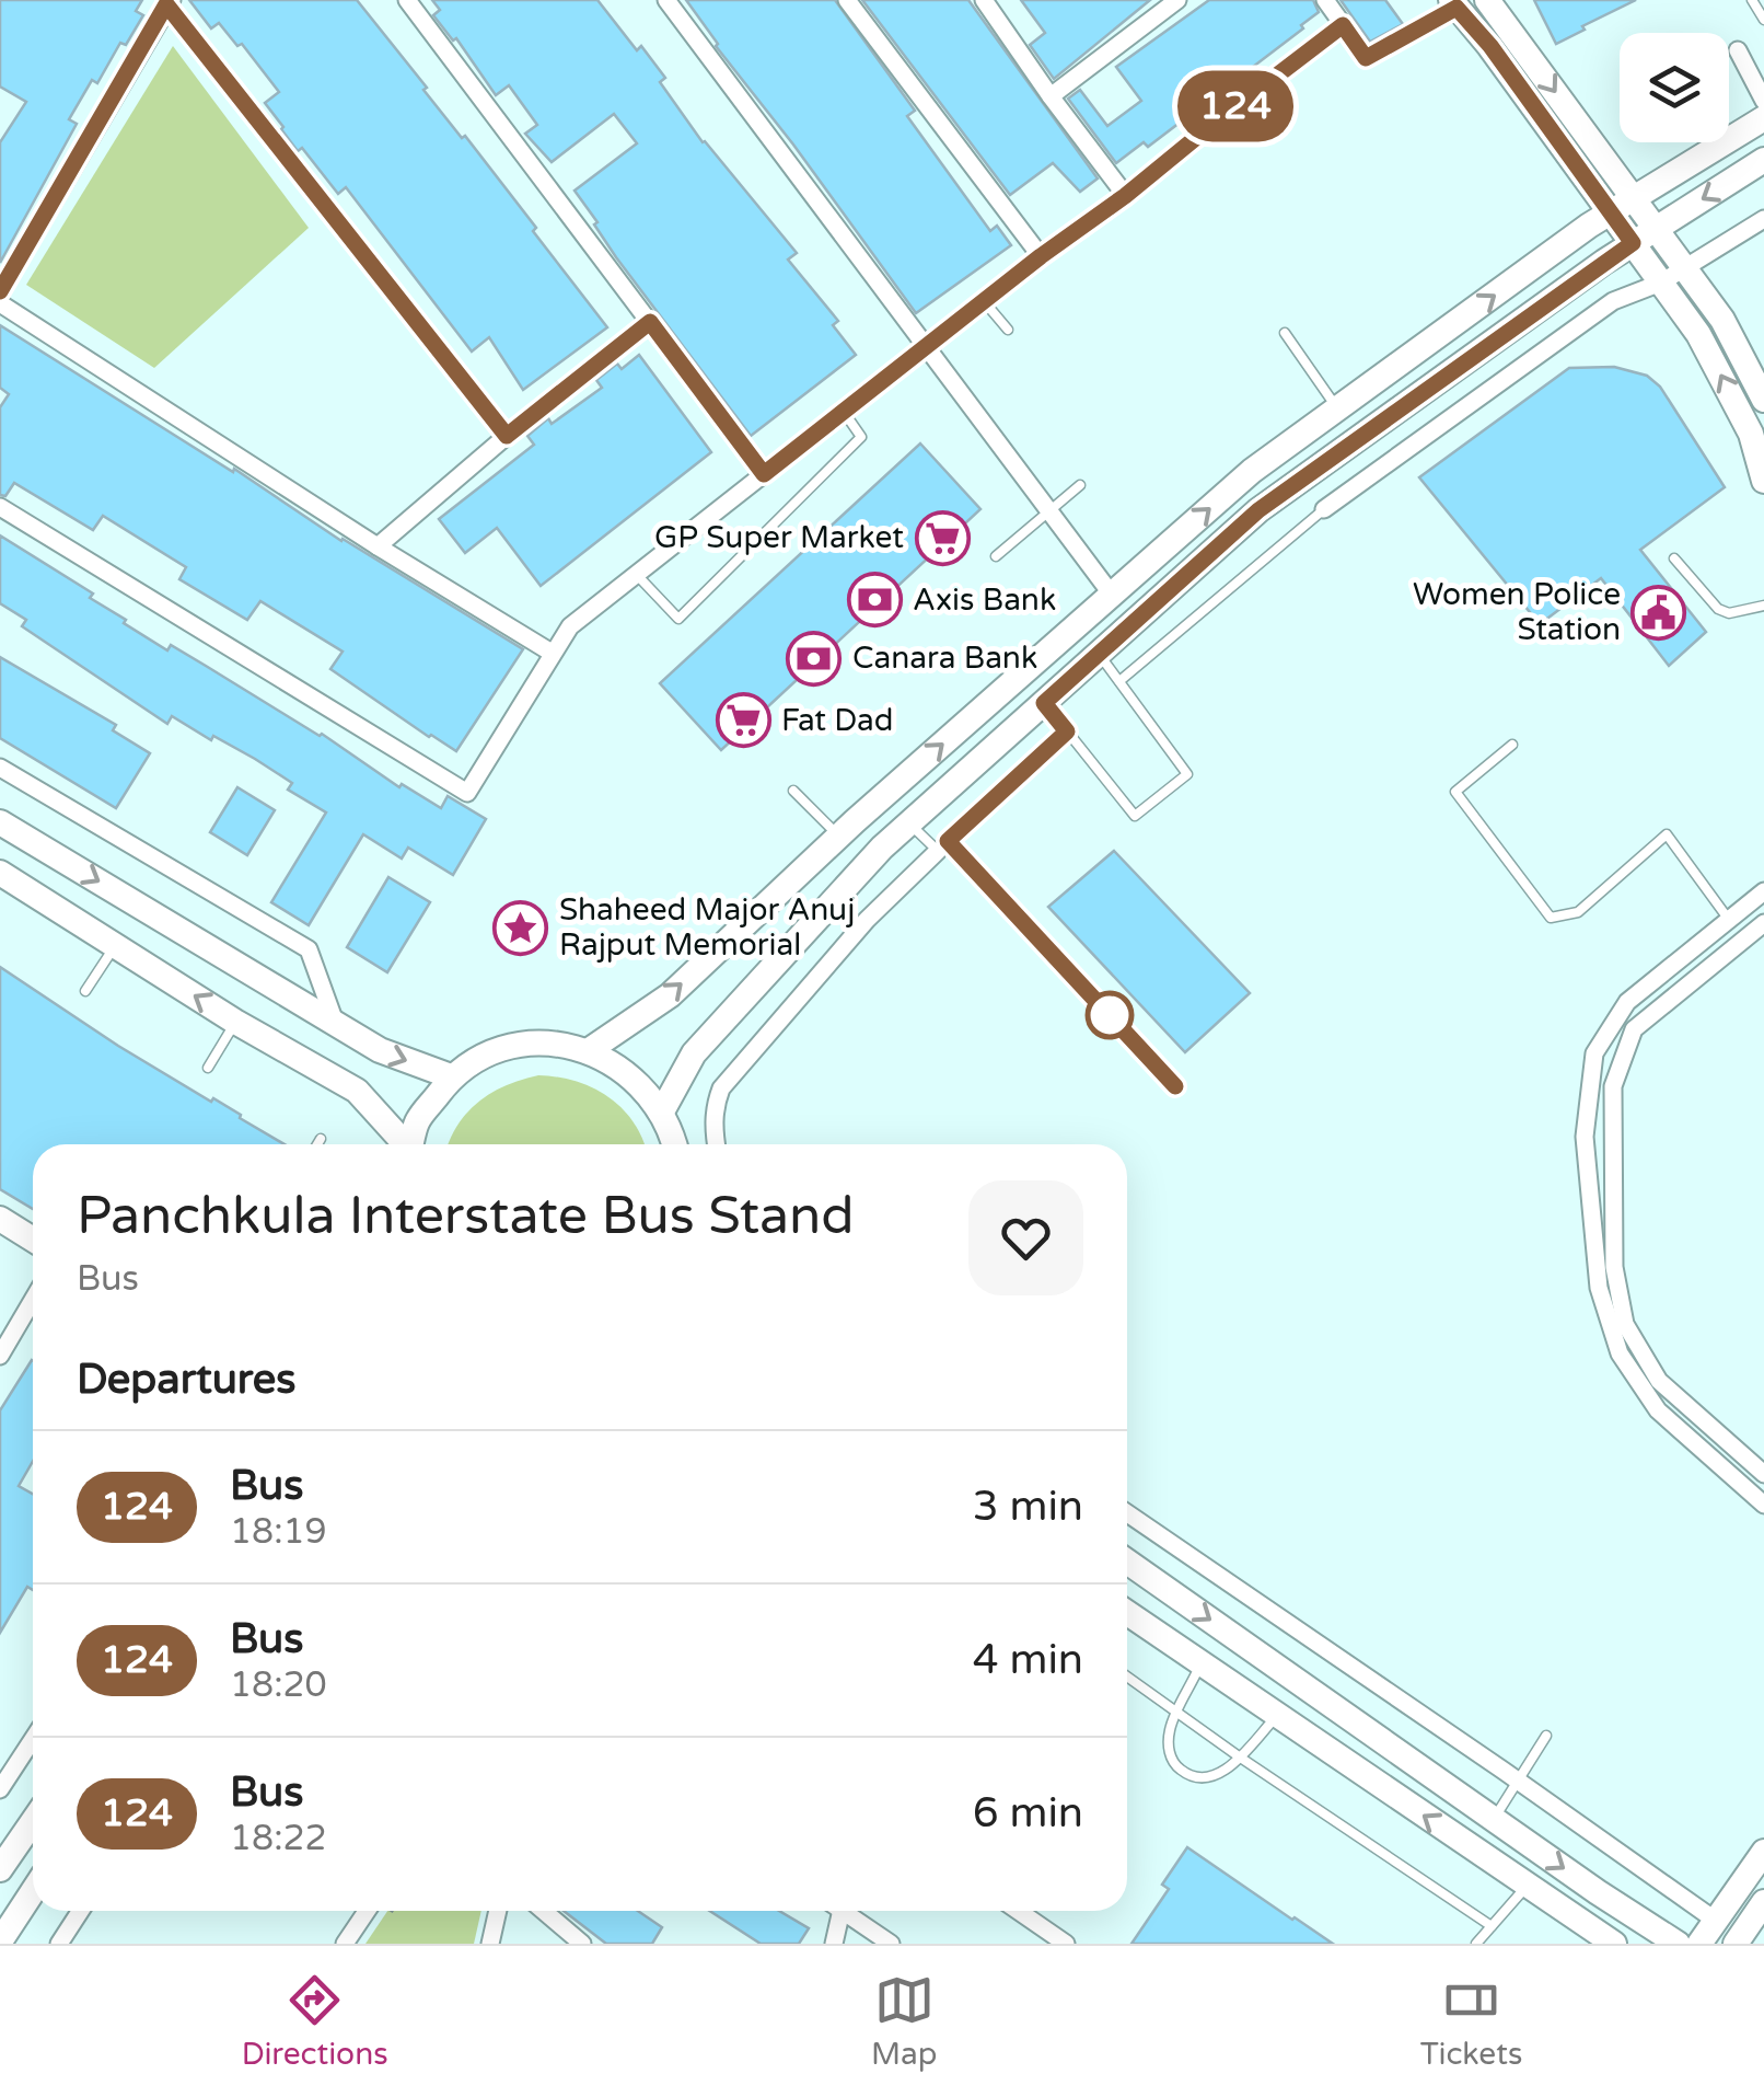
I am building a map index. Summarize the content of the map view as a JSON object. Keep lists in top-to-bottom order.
{
  "places": {
    "supermarket": ["GP Super Market", "Fat Dad"],
    "bank": ["Axis Bank", "Canara Bank"],
    "public building": ["Women Police Station"],
    "place": ["Shaheed Major Anuj Rajput Memorial"]
  },
  "lines": ["bus line 124"],
  "page": {
    "on_map": "124",
    "heading": [
      ["Panchkula Interstate Bus Stand", "Bus"],
      "Departures"
    ],
    "list": [
      {
        "mark": "124",
        "name": "Bus",
        "note": "18:19",
        "value": "3 min"
      },
      {
        "mark": "124",
        "name": "Bus",
        "note": "18:20",
        "value": "4 min"
      },
      {
        "mark": "124",
        "name": "Bus",
        "note": "18:22",
        "value": "6 min"
      }
    ],
    "tabs": ["Directions", "Map", "Tickets"]
  }
}
